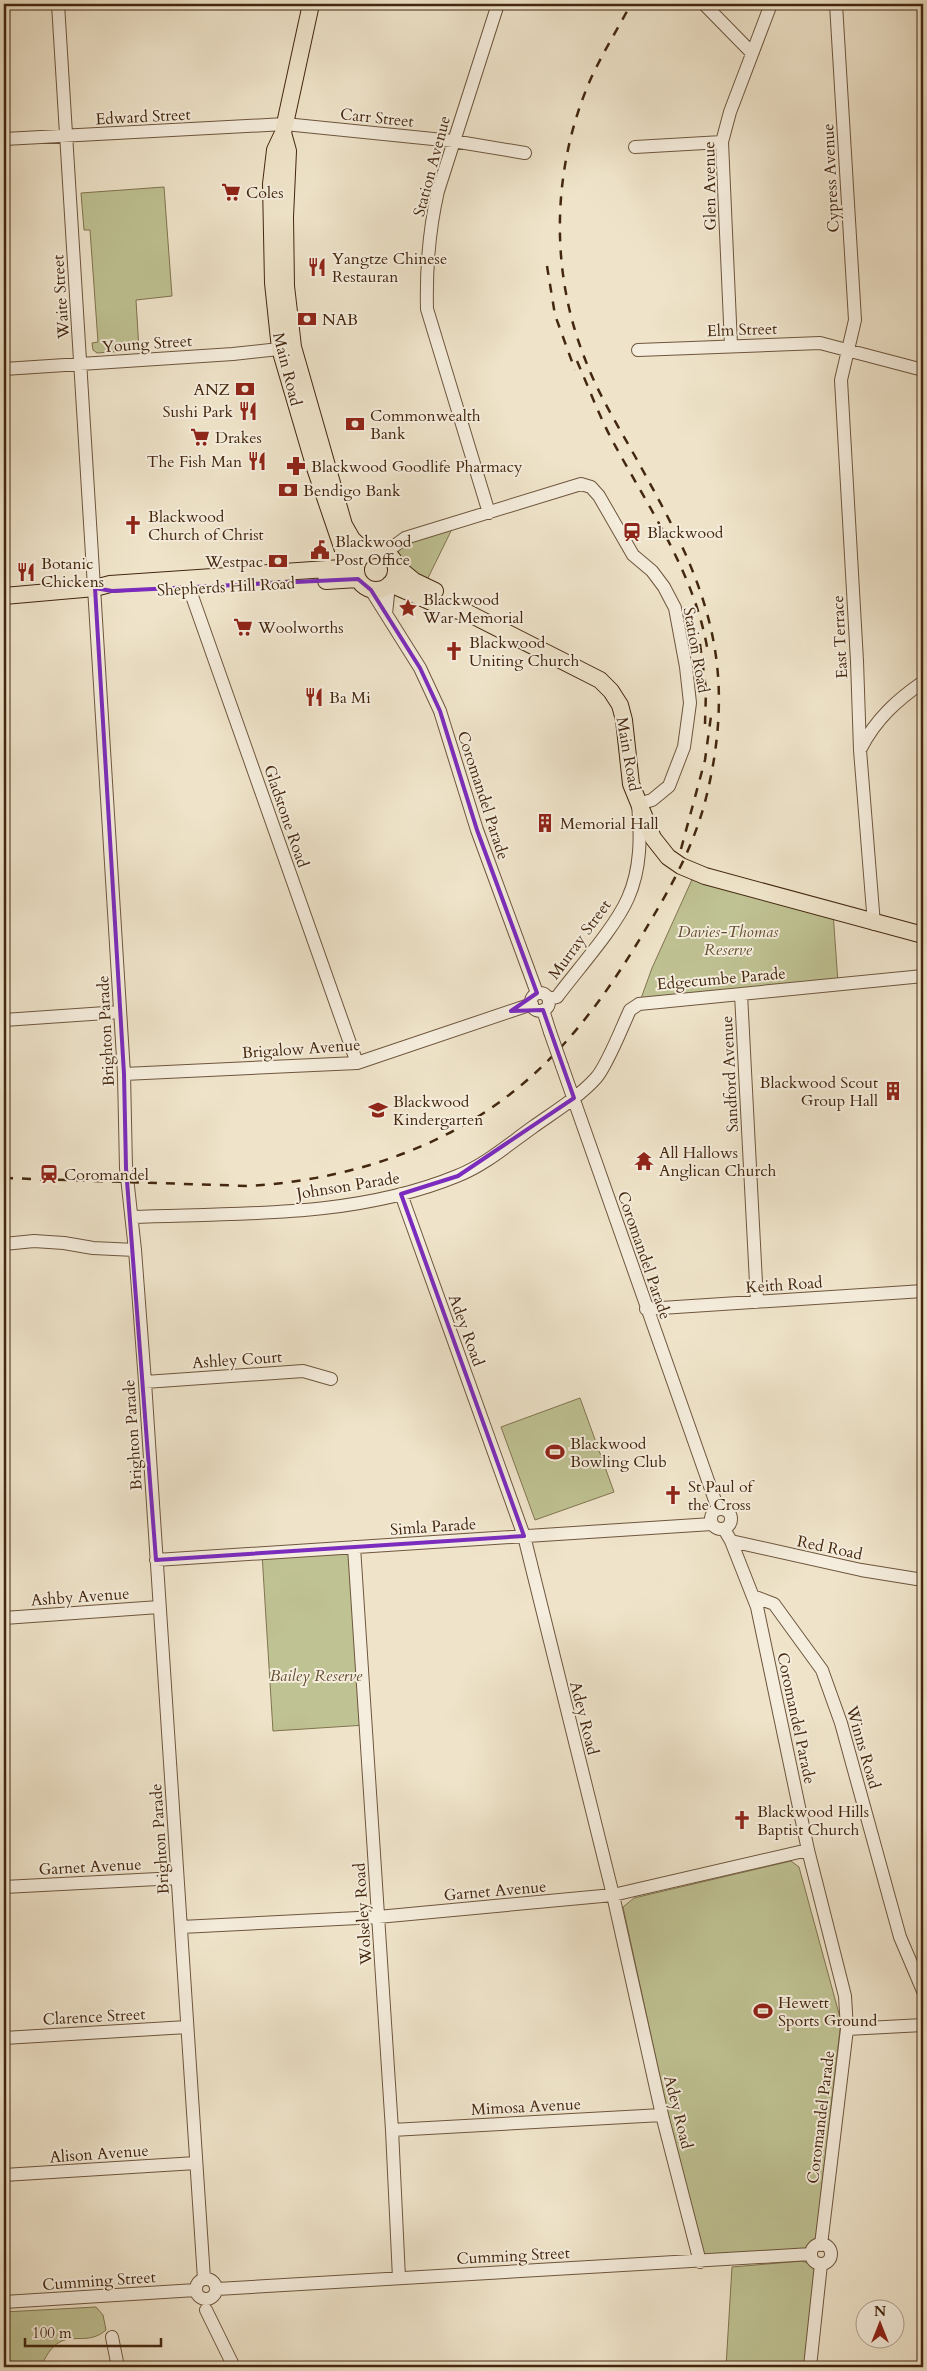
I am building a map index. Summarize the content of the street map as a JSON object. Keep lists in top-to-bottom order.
{
  "streets": {
    "main road": ["Main Road", "Shepherds Hill Road"],
    "street": [
      "Edward Street",
      "Carr Street",
      "Station Avenue",
      "Cypress Avenue",
      "Glen Avenue",
      "Waite Street",
      "Elm Street",
      "Young Street",
      "East Terrace",
      "Station Road",
      "Coromandel Parade",
      "Gladstone Road",
      "Murray Street",
      "Edgecumbe Parade",
      "Brighton Parade",
      "Brigalow Avenue",
      "Sandford Avenue",
      "Johnson Parade",
      "Keith Road",
      "Adey Road",
      "Ashley Court",
      "Simla Parade",
      "Red Road",
      "Ashby Avenue",
      "Winns Road",
      "Garnet Avenue",
      "Wolseley Road",
      "Clarence Street",
      "Mimosa Avenue",
      "Alison Avenue",
      "Cumming Street"
    ]
  },
  "crossings": [
    ["Edward Street", "Carr Street"],
    ["Edward Street", "Waite Street"],
    ["Edward Street", "Main Road"],
    ["Carr Street", "Station Avenue"],
    ["Carr Street", "Main Road"],
    ["Station Avenue", "Station Road"],
    ["Cypress Avenue", "Elm Street"],
    ["Cypress Avenue", "East Terrace"],
    ["Glen Avenue", "Elm Street"],
    ["Waite Street", "Young Street"],
    ["Waite Street", "Shepherds Hill Road"],
    ["Waite Street", "Brighton Parade"],
    ["Elm Street", "East Terrace"],
    ["Young Street", "Main Road"],
    ["Main Road", "Shepherds Hill Road"],
    ["Main Road", "East Terrace"],
    ["Main Road", "Station Road"],
    ["Main Road", "Coromandel Parade"],
    ["Main Road", "Murray Street"],
    ["Shepherds Hill Road", "Station Road"],
    ["Shepherds Hill Road", "Coromandel Parade"],
    ["Shepherds Hill Road", "Gladstone Road"],
    ["Shepherds Hill Road", "Brighton Parade"],
    ["Station Road", "Coromandel Parade"],
    ["Station Road", "Murray Street"],
    ["Coromandel Parade", "Murray Street"],
    ["Coromandel Parade", "Edgecumbe Parade"],
    ["Coromandel Parade", "Brigalow Avenue"],
    ["Coromandel Parade", "Johnson Parade"],
    ["Coromandel Parade", "Keith Road"],
    ["Coromandel Parade", "Simla Parade"],
    ["Coromandel Parade", "Red Road"],
    ["Coromandel Parade", "Winns Road"],
    ["Coromandel Parade", "Garnet Avenue"],
    ["Coromandel Parade", "Cumming Street"],
    ["Gladstone Road", "Brigalow Avenue"],
    ["Murray Street", "Brigalow Avenue"],
    ["Edgecumbe Parade", "Sandford Avenue"],
    ["Edgecumbe Parade", "Johnson Parade"],
    ["Brighton Parade", "Brigalow Avenue"],
    ["Brighton Parade", "Johnson Parade"],
    ["Brighton Parade", "Ashley Court"],
    ["Brighton Parade", "Simla Parade"],
    ["Brighton Parade", "Ashby Avenue"],
    ["Brighton Parade", "Garnet Avenue"],
    ["Brighton Parade", "Clarence Street"],
    ["Brighton Parade", "Alison Avenue"],
    ["Brighton Parade", "Cumming Street"],
    ["Sandford Avenue", "Keith Road"],
    ["Johnson Parade", "Adey Road"],
    ["Adey Road", "Simla Parade"],
    ["Adey Road", "Garnet Avenue"],
    ["Adey Road", "Mimosa Avenue"],
    ["Adey Road", "Cumming Street"],
    ["Simla Parade", "Wolseley Road"],
    ["Garnet Avenue", "Wolseley Road"],
    ["Wolseley Road", "Mimosa Avenue"],
    ["Wolseley Road", "Cumming Street"]
  ],
  "parks": ["Davies-Thomas Reserve", "Bailey Reserve"],
  "places": {
    "supermarket": ["Coles", "Drakes", "Woolworths"],
    "restaurant": [
      "Yangtze Chinese Restauran",
      "Sushi Park",
      "The Fish Man",
      "Botanic Chickens",
      "Ba Mi"
    ],
    "bank": [
      "NAB",
      "ANZ",
      "Commonwealth Bank",
      "Bendigo Bank",
      "Westpac"
    ],
    "pharmacy": ["Blackwood Goodlife Pharmacy"],
    "church": [
      "Blackwood Church of Christ",
      "Blackwood Uniting Church",
      "St Paul of the Cross",
      "Blackwood Hills Baptist Church"
    ],
    "station": ["Blackwood", "Coromandel"],
    "public building": ["Blackwood Post Office"],
    "place": ["Blackwood War Memorial"],
    "building": ["Memorial Hall", "Blackwood Scout Group Hall"],
    "school or university": ["Blackwood Kindergarten"],
    "temple": ["All Hallows Anglican Church"],
    "sports": ["Blackwood Bowling Club", "Hewett Sports Ground"]
  },
  "scale_bar": "100 m",
  "north": "top"
}
